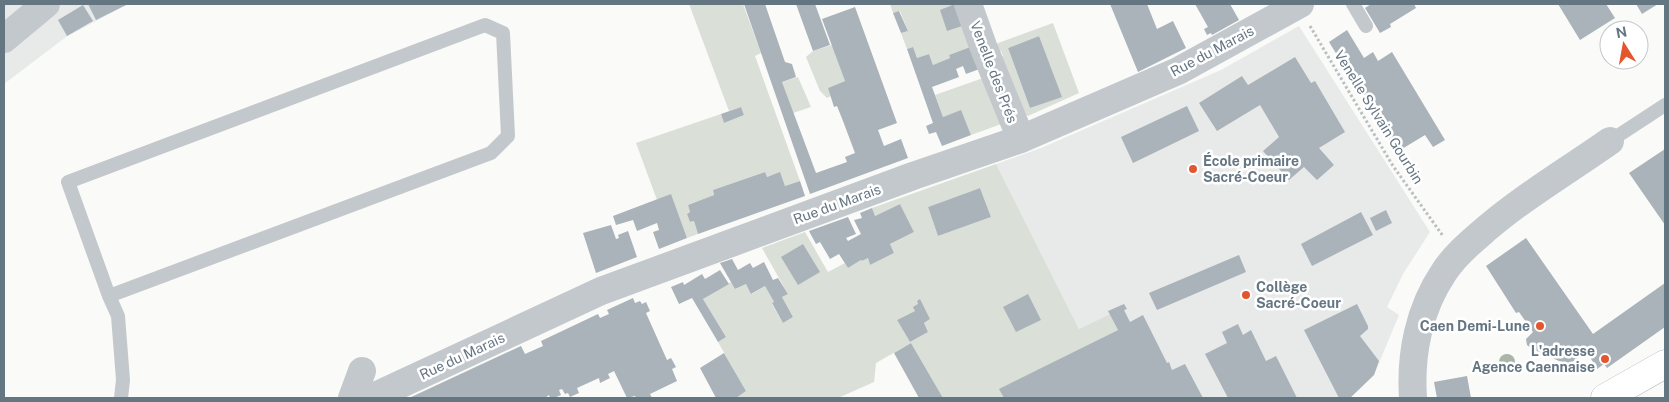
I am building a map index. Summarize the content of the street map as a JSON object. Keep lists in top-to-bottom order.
{
  "streets": {
    "street": ["Rue du Marais", "Venelle des Prés"],
    "path": ["Venelle Sylvain Gourbin"]
  },
  "crossings": [
    ["Rue du Marais", "Venelle des Prés"],
    ["Rue du Marais", "Venelle Sylvain Gourbin"]
  ],
  "places": [
    "École primaire Sacré-Coeur",
    "Collège Sacré-Coeur",
    "Caen Demi-Lune",
    "L'adresse Agence Caennaise"
  ],
  "north": "top"
}
